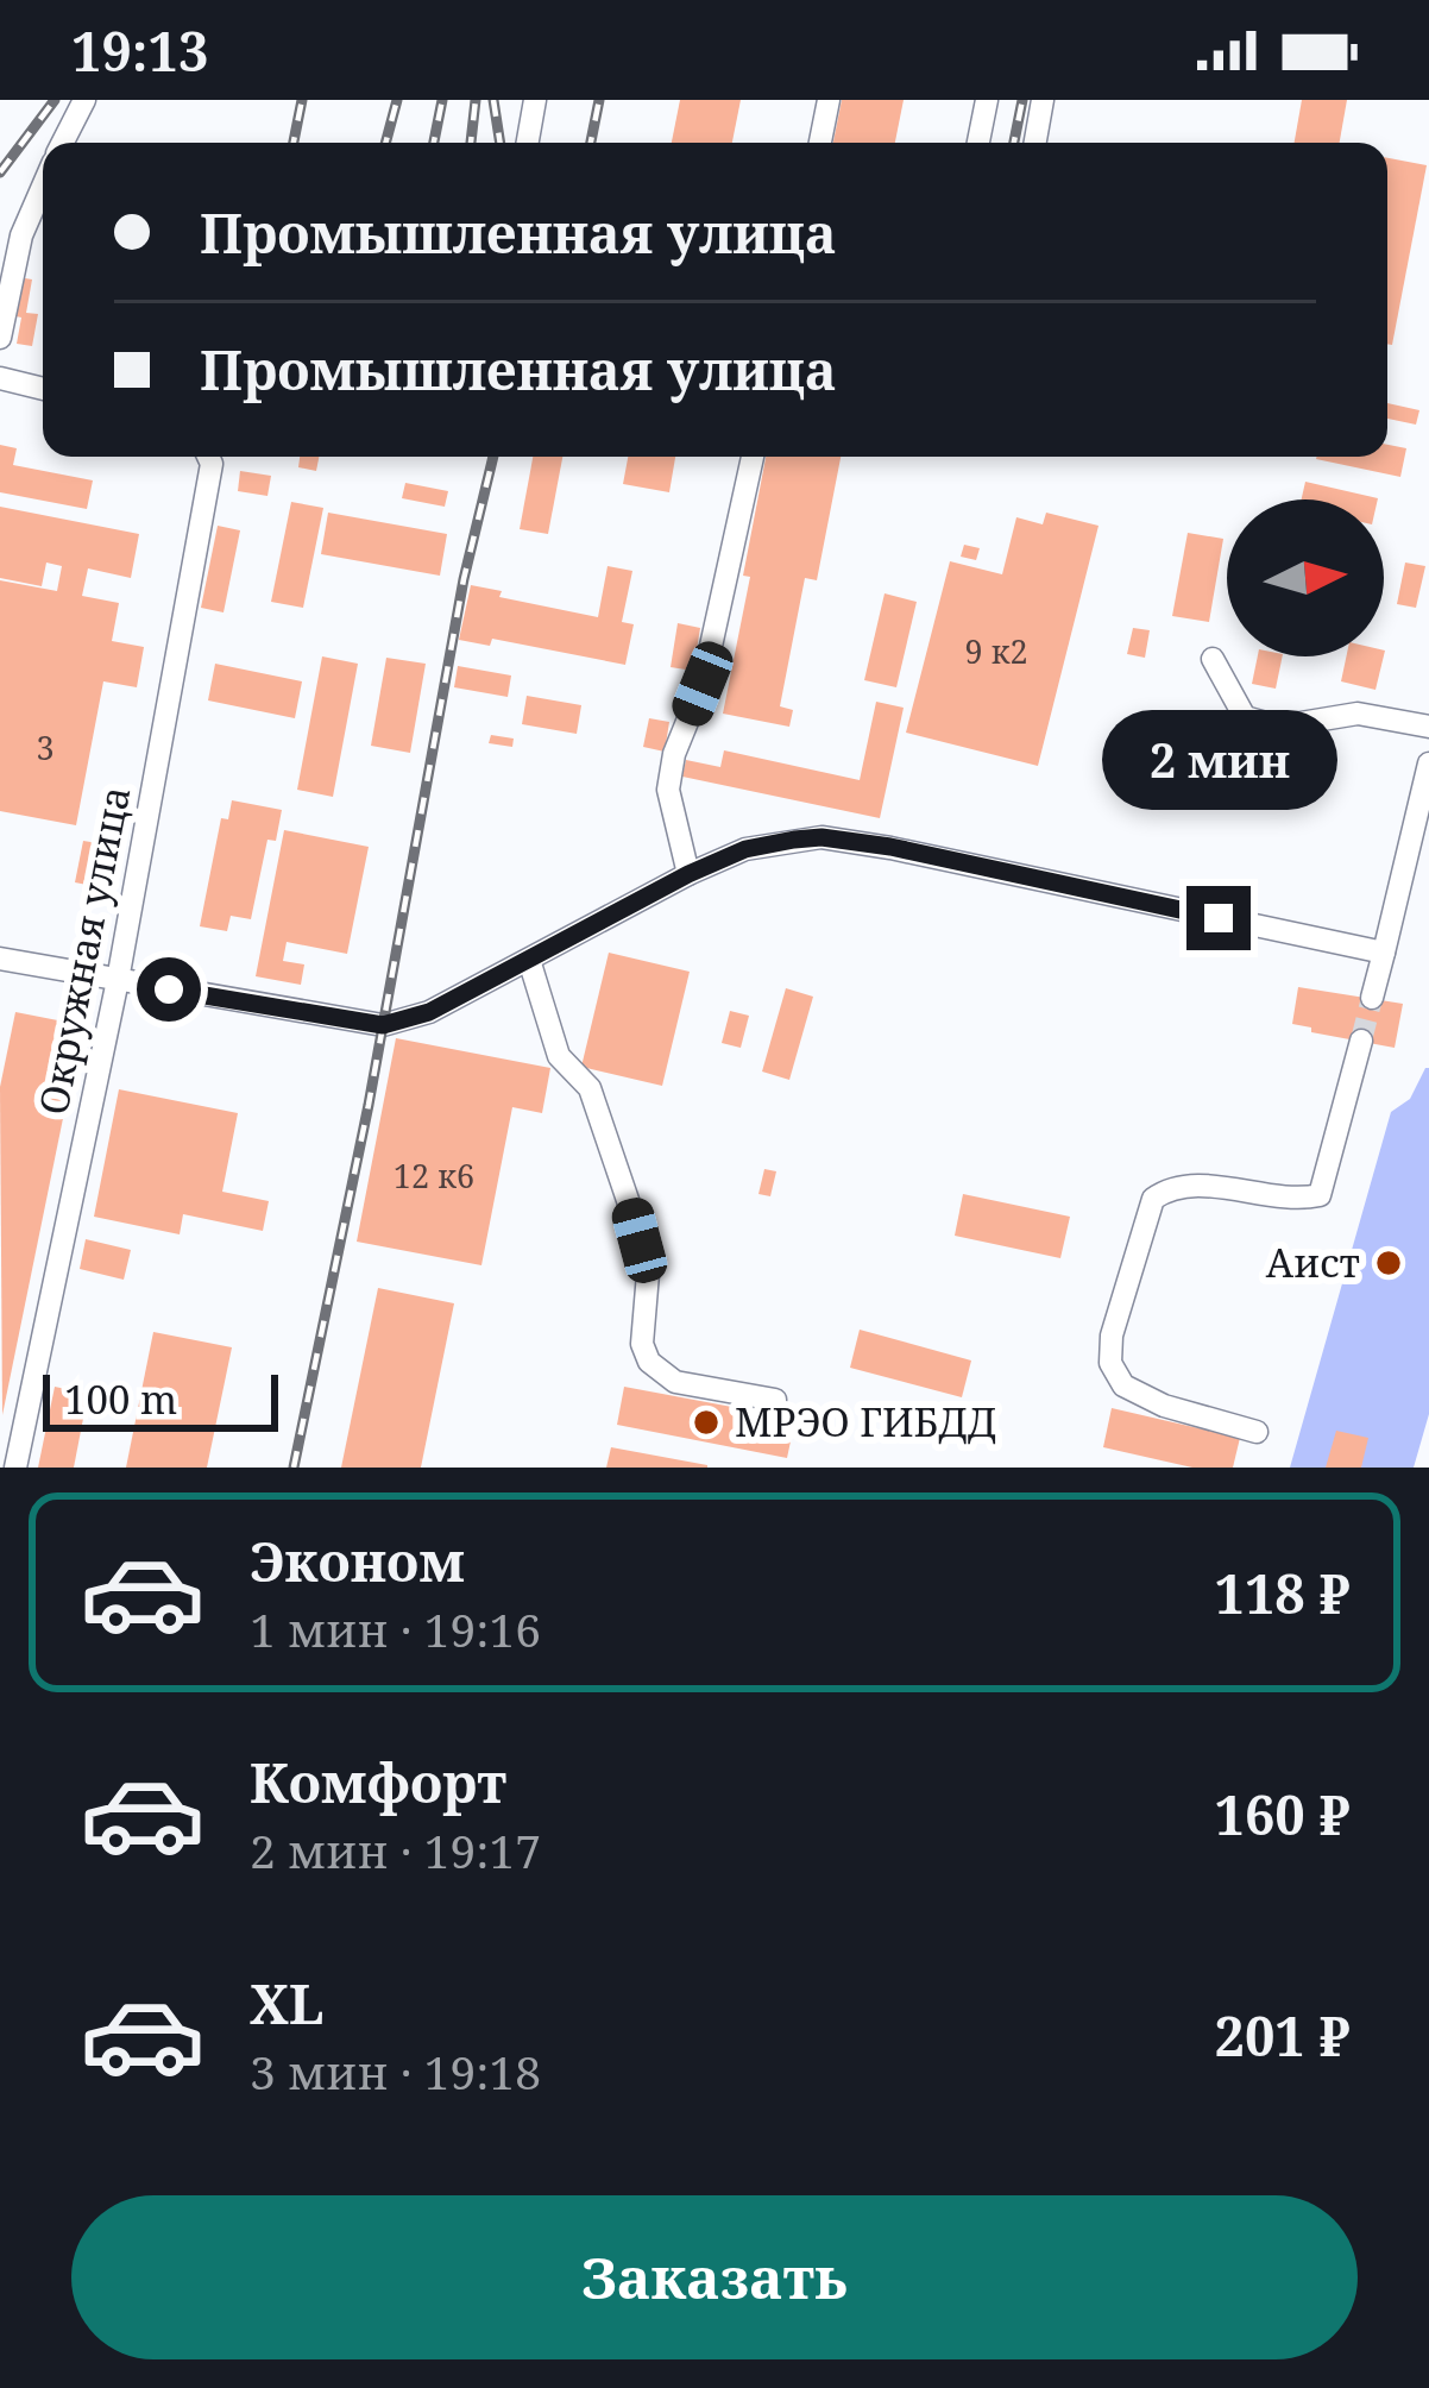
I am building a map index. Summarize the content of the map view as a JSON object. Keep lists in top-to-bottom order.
{
  "streets": {
    "street": ["Окружная улица"]
  },
  "places": ["Аист", "МРЭО ГИБДД"],
  "house_numbers": ["9 к2", "3", "12 к6"],
  "scale_bar": "100 m",
  "north": "right",
  "page": {
    "status": "19:13",
    "banner": ["Промышленная улица", "Промышленная улица"],
    "bubble": "2 мин",
    "scale": "100 m",
    "list": [
      {
        "name": "Эконом",
        "note": "1 мин · 19:16",
        "value": "118 ₽"
      },
      {
        "name": "Комфорт",
        "note": "2 мин · 19:17",
        "value": "160 ₽"
      },
      {
        "name": "XL",
        "note": "3 мин · 19:18",
        "value": "201 ₽"
      }
    ],
    "buttons": "Заказать"
  }
}
